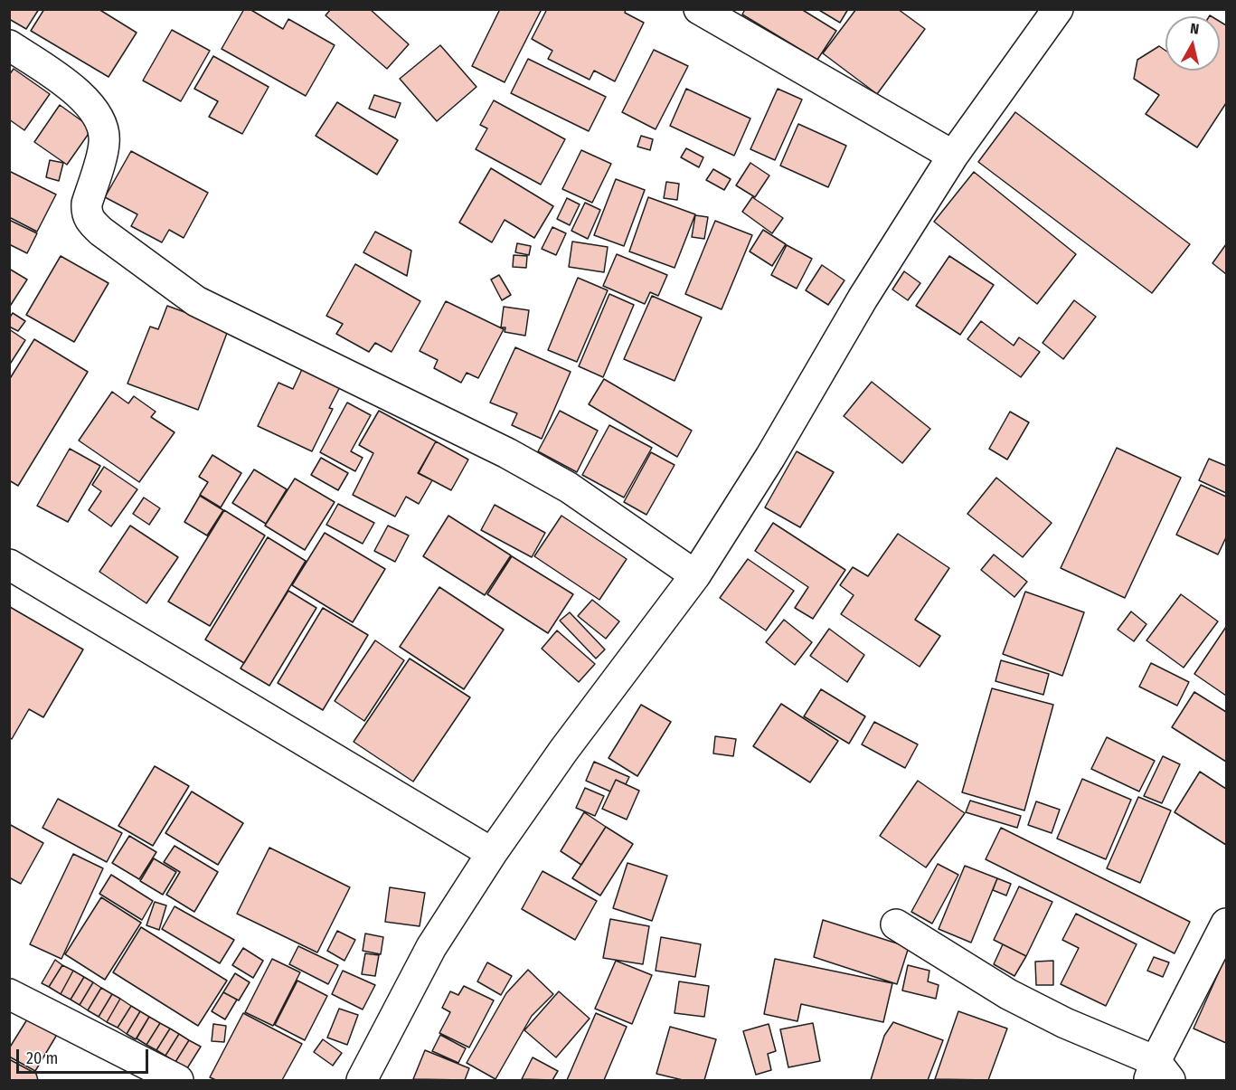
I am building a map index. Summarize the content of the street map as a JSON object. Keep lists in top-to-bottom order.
{
  "scale_bar": "20 m",
  "north": "top"
}
